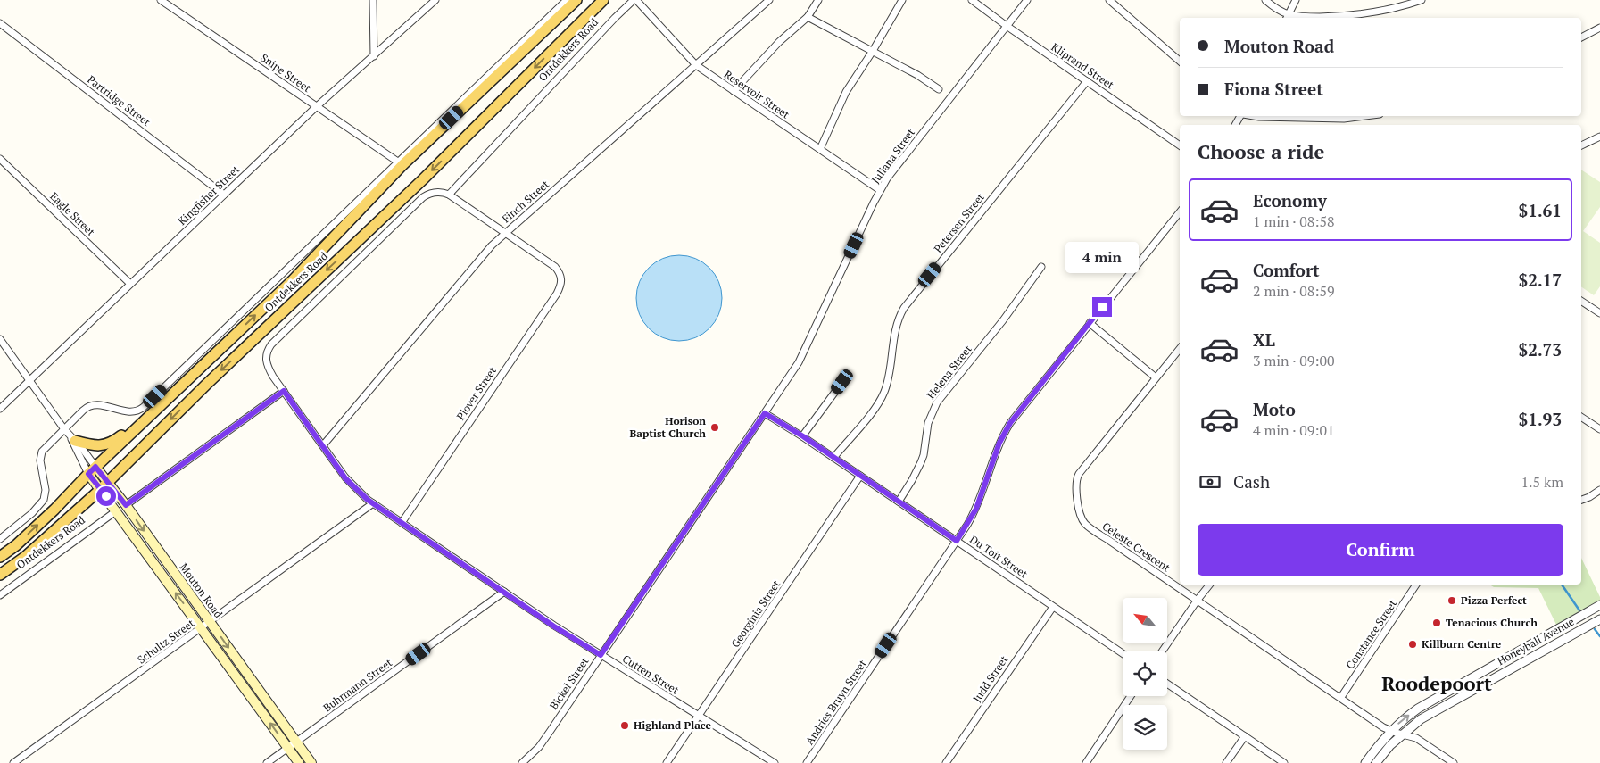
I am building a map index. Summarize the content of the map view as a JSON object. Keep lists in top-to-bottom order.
{
  "streets": {
    "main road": ["Ontdekkers Road", "Mouton Road"],
    "street": [
      "Kliprand Street",
      "Snipe Street",
      "Reservoir Street",
      "Partridge Street",
      "Juliana Street",
      "Kingfisher Street",
      "Finch Street",
      "Eagle Street",
      "Petersen Street",
      "Helena Street",
      "Plover Street",
      "Celeste Crescent",
      "Du Toit Street",
      "Georginia Street",
      "Constance Street",
      "Schultz Street",
      "Honeyball Avenue",
      "Cutten Street",
      "Judd Street",
      "Bickel Street",
      "Buhrmann Street",
      "Andries Bruyn Street"
    ]
  },
  "crossings": [
    ["Ontdekkers Road", "Snipe Street"],
    ["Ontdekkers Road", "Reservoir Street"],
    ["Ontdekkers Road", "Mouton Road"],
    ["Ontdekkers Road", "Cutten Street"],
    ["Kliprand Street", "Juliana Street"],
    ["Kliprand Street", "Petersen Street"],
    ["Snipe Street", "Kingfisher Street"],
    ["Reservoir Street", "Juliana Street"],
    ["Reservoir Street", "Finch Street"],
    ["Partridge Street", "Kingfisher Street"],
    ["Juliana Street", "Du Toit Street"],
    ["Juliana Street", "Bickel Street"],
    ["Kingfisher Street", "Eagle Street"],
    ["Kingfisher Street", "Mouton Road"],
    ["Finch Street", "Plover Street"],
    ["Finch Street", "Cutten Street"],
    ["Petersen Street", "Du Toit Street"],
    ["Helena Street", "Du Toit Street"],
    ["Plover Street", "Cutten Street"],
    ["Celeste Crescent", "Constance Street"],
    ["Celeste Crescent", "Honeyball Avenue"],
    ["Du Toit Street", "Georginia Street"],
    ["Du Toit Street", "Judd Street"],
    ["Du Toit Street", "Bickel Street"],
    ["Du Toit Street", "Andries Bruyn Street"],
    ["Mouton Road", "Schultz Street"],
    ["Mouton Road", "Buhrmann Street"],
    ["Georginia Street", "Cutten Street"],
    ["Schultz Street", "Cutten Street"],
    ["Cutten Street", "Bickel Street"],
    ["Cutten Street", "Buhrmann Street"]
  ],
  "districts": ["Roodepoort"],
  "places": [
    "Horison Baptist Church",
    "Pizza Perfect",
    "Tenacious Church",
    "Killburn Centre",
    "Highland Place"
  ],
  "north": "top left",
  "page": {
    "banner": ["Mouton Road", "Fiona Street"],
    "heading": "Choose a ride",
    "list": [
      {
        "name": "Economy",
        "note": "1 min · 08:58",
        "value": "$1.61"
      },
      {
        "name": "Comfort",
        "note": "2 min · 08:59",
        "value": "$2.17"
      },
      {
        "name": "XL",
        "note": "3 min · 09:00",
        "value": "$2.73"
      },
      {
        "name": "Moto",
        "note": "4 min · 09:01",
        "value": "$1.93"
      }
    ],
    "bubble": "4 min",
    "pay": ["Cash", "1.5 km"],
    "buttons": "Confirm"
  }
}
